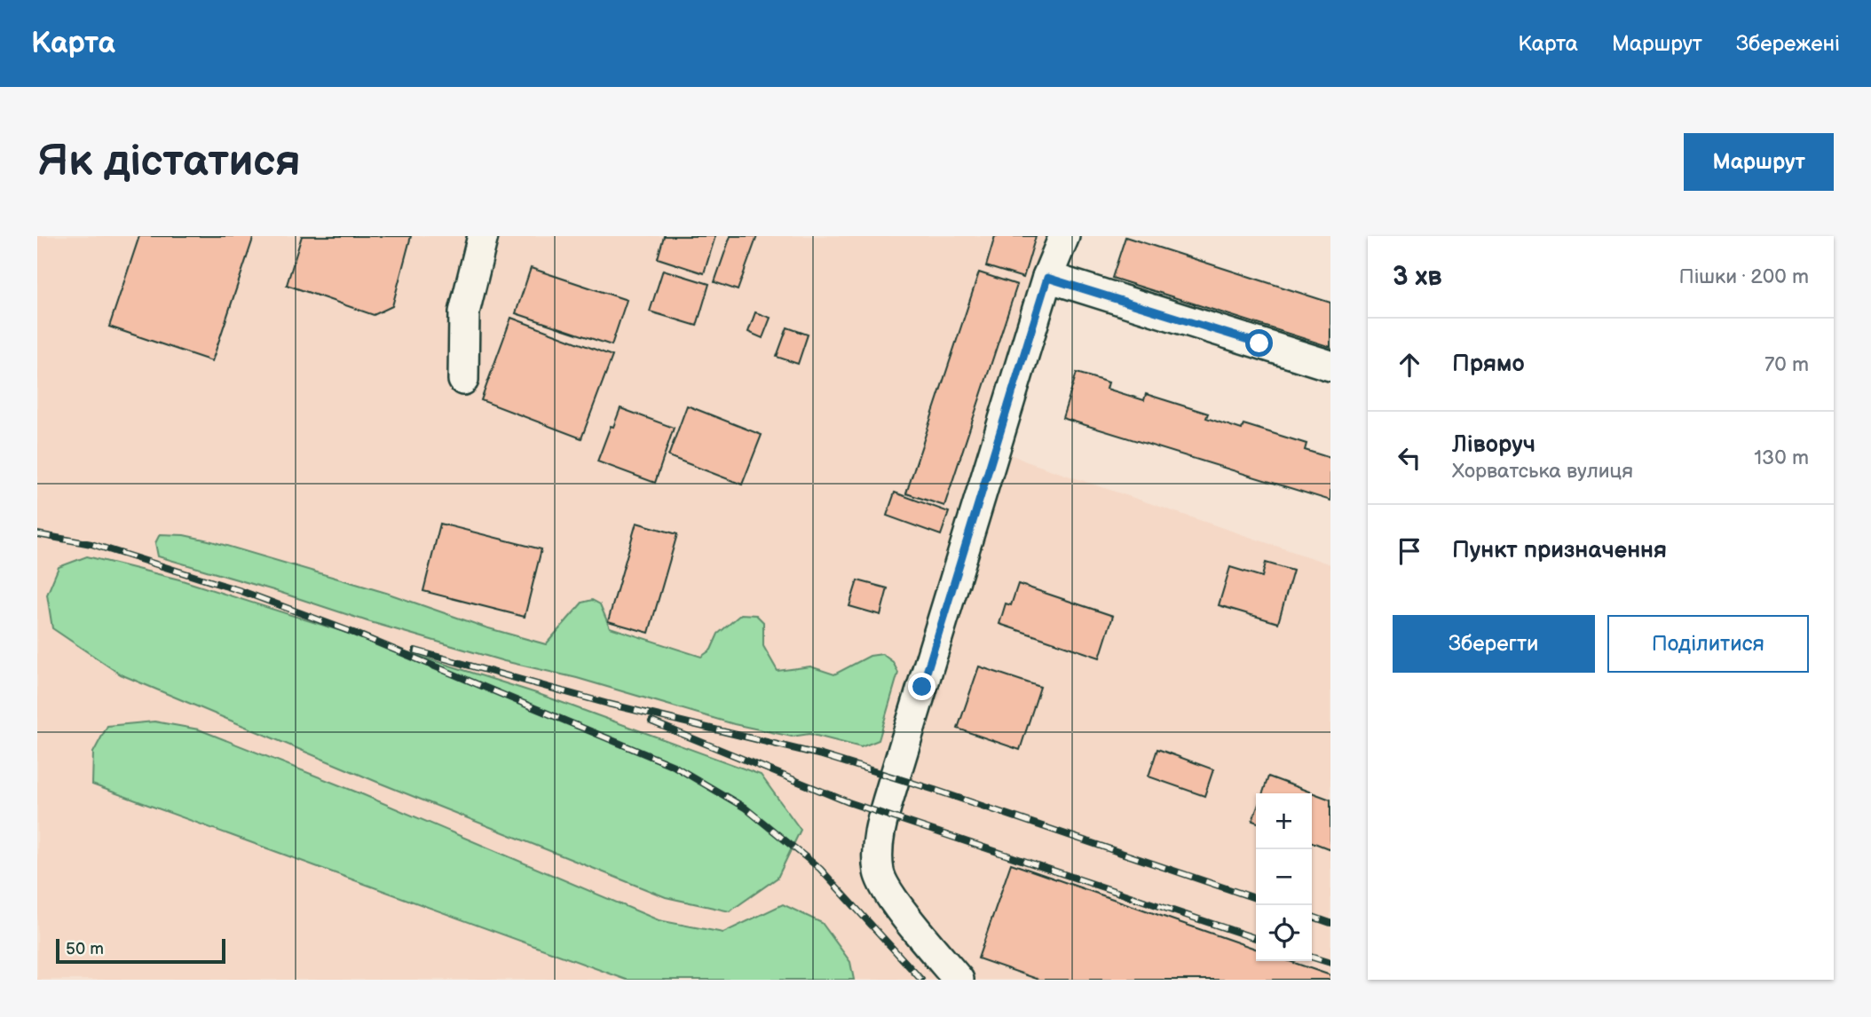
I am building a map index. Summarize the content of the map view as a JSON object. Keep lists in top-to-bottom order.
{
  "scale_bar": "50 m",
  "page": {
    "header": "Карта",
    "nav": ["Карта", "Маршрут", "Збережені"],
    "buttons": [
      "Маршрут",
      ["Зберегти", "Поділитися"]
    ],
    "title": "Як дістатися",
    "heading": ["3 хв", "Пішки · 200 m"],
    "list": [
      ["Прямо", "70 m"],
      ["Ліворуч", "Хорватська вулиця", "130 m"],
      "Пункт призначення"
    ],
    "map_buttons": ["+", "−"],
    "scale": "50 m"
  }
}
